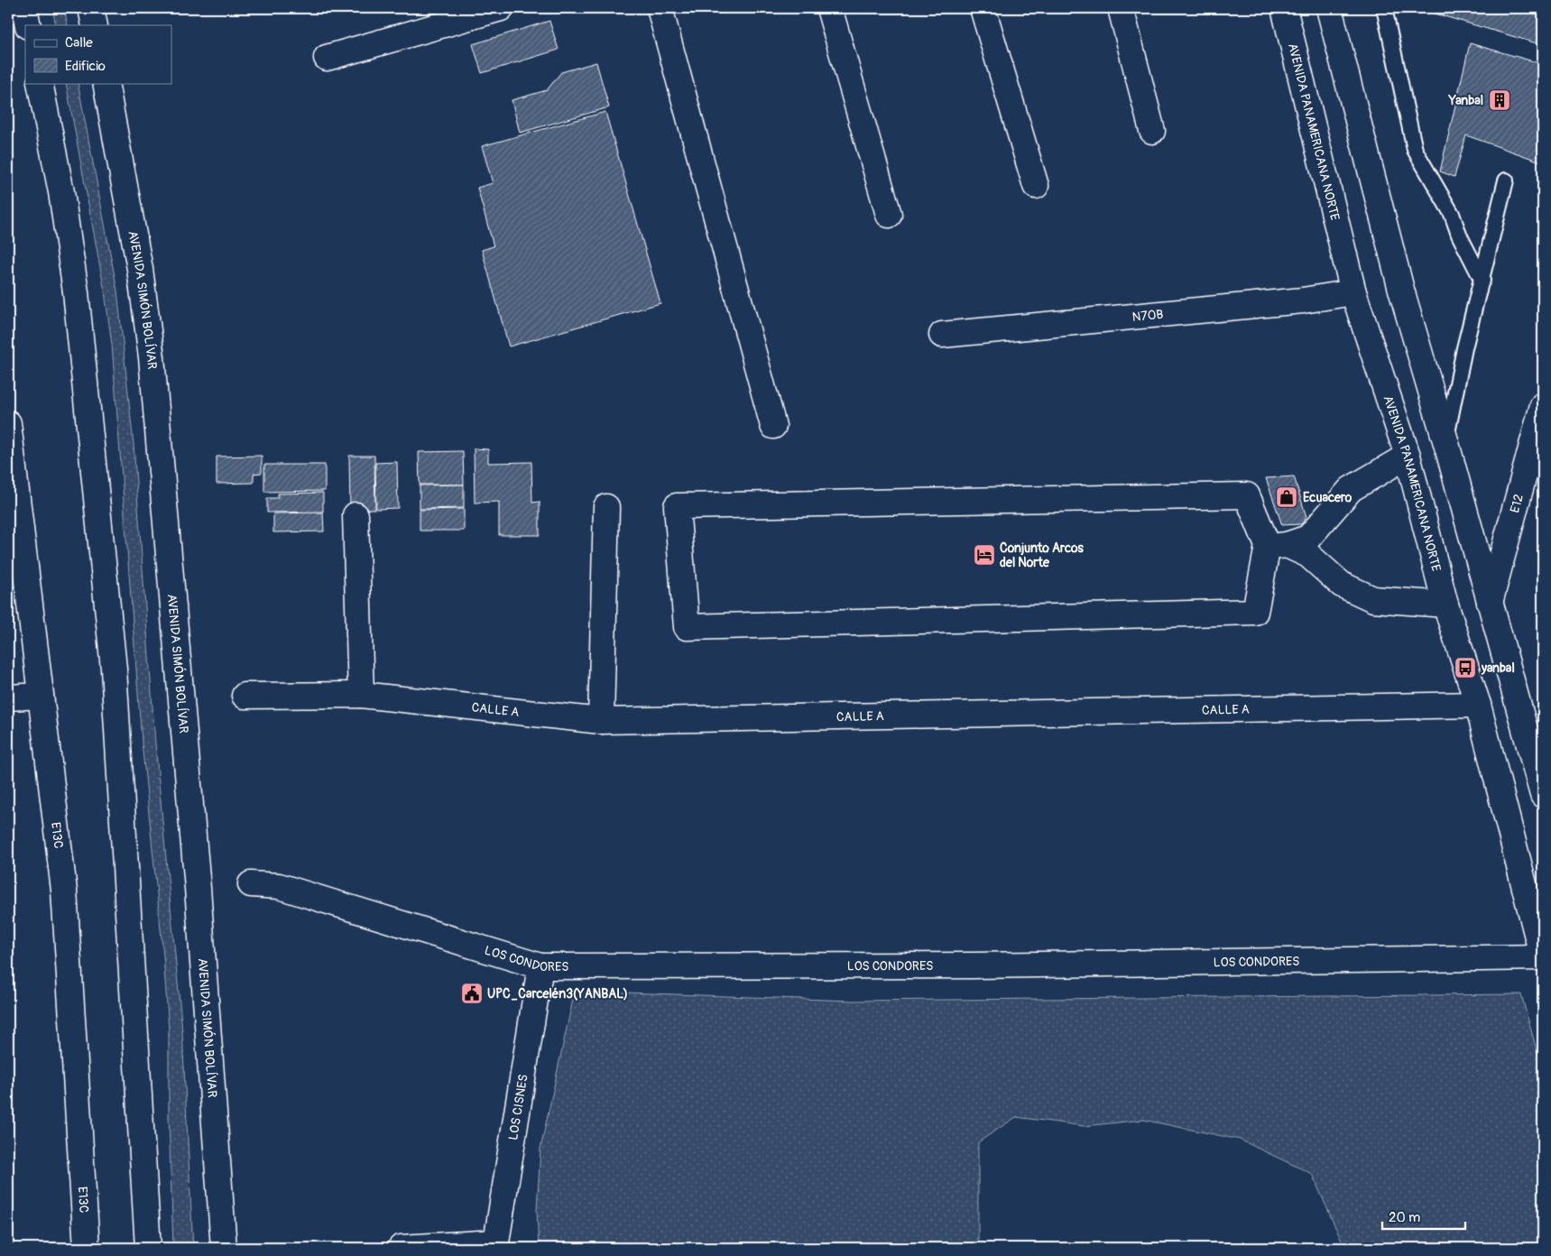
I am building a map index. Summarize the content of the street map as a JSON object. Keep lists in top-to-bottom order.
{
  "streets": {
    "main road": [
      "AVENIDA PANAMERICANA NORTE",
      "AVENIDA SIMÓN BOLÍVAR",
      "N70B",
      "E12",
      "CALLE A",
      "E13C",
      "LOS CONDORES",
      "LOS CISNES"
    ]
  },
  "crossings": [
    ["AVENIDA PANAMERICANA NORTE", "N70B"],
    ["AVENIDA PANAMERICANA NORTE", "CALLE A"],
    ["AVENIDA PANAMERICANA NORTE", "LOS CONDORES"],
    ["LOS CONDORES", "LOS CISNES"]
  ],
  "places": {
    "building": ["Yanbal"],
    "shop": ["Ecuacero"],
    "hotel": ["Conjunto Arcos del Norte"],
    "bus stop": ["yanbal"],
    "public building": ["UPC_Carcelén3(YANBAL)"]
  },
  "legend": ["Calle", "Edificio"],
  "scale_bar": "20 m"
}
